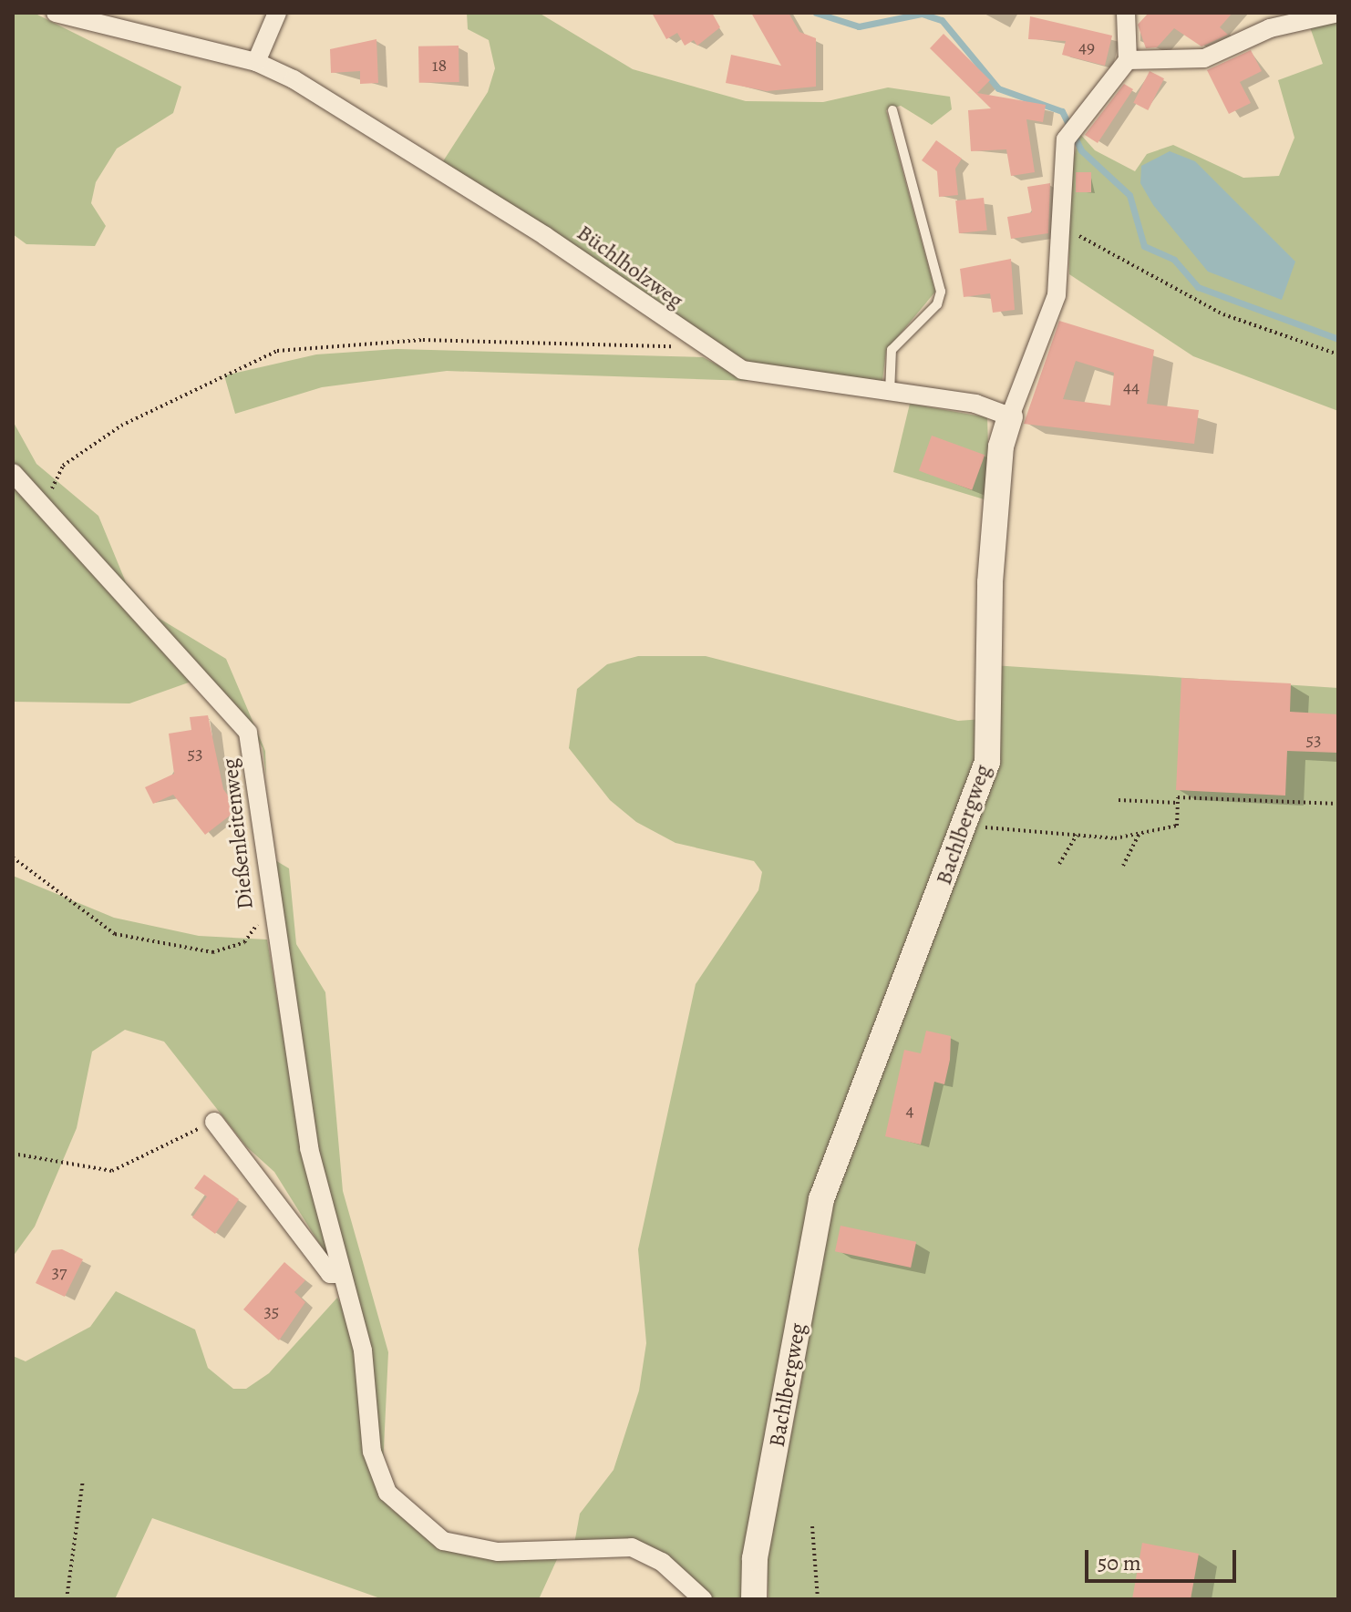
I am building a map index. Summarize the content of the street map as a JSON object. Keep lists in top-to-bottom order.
{
  "streets": {
    "street": ["Büchlholzweg", "Bachlbergweg", "Dießenleitenweg"]
  },
  "crossings": [
    ["Büchlholzweg", "Bachlbergweg"]
  ],
  "house_numbers": [
    "49",
    "18",
    "44",
    "53",
    "53",
    "4",
    "37",
    "35"
  ],
  "scale_bar": "50 m"
}
